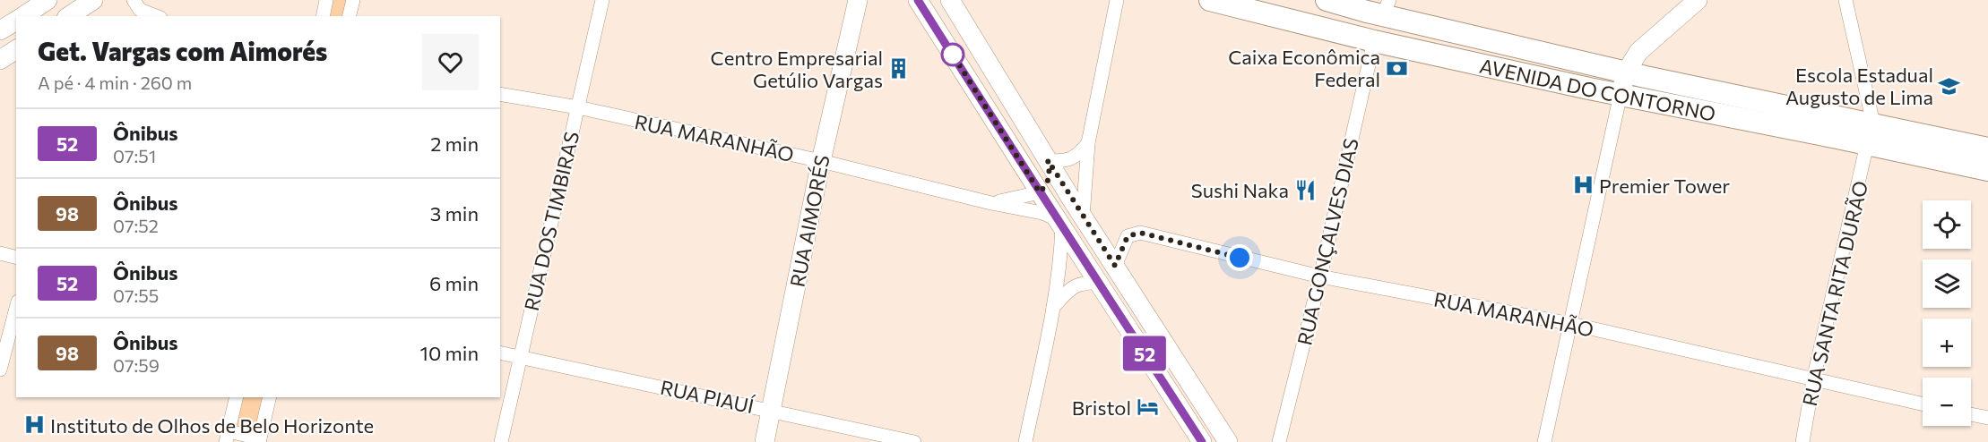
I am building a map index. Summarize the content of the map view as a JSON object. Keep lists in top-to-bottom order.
{
  "streets": {
    "main road": ["AVENIDA DO CONTORNO", "RUA AIMORÉS"],
    "street": [
      "RUA MARANHÃO",
      "RUA DOS TIMBIRAS",
      "RUA GONÇALVES DIAS",
      "RUA SANTA RITA DURÃO",
      "RUA PIAUÍ"
    ]
  },
  "crossings": [
    ["AVENIDA DO CONTORNO", "RUA GONÇALVES DIAS"],
    ["AVENIDA DO CONTORNO", "RUA SANTA RITA DURÃO"],
    ["RUA MARANHÃO", "RUA DOS TIMBIRAS"],
    ["RUA MARANHÃO", "RUA AIMORÉS"],
    ["RUA MARANHÃO", "RUA GONÇALVES DIAS"],
    ["RUA MARANHÃO", "RUA SANTA RITA DURÃO"],
    ["RUA DOS TIMBIRAS", "RUA PIAUÍ"],
    ["RUA AIMORÉS", "RUA PIAUÍ"]
  ],
  "places": {
    "bank": ["Caixa Econômica Federal"],
    "building": ["Centro Empresarial Getúlio Vargas"],
    "school or university": ["Escola Estadual Augusto de Lima"],
    "hospital": ["Premier Tower", "Instituto de Olhos de Belo Horizonte"],
    "restaurant": ["Sushi Naka"],
    "hotel": ["Bristol"]
  },
  "lines": ["bus line 52"],
  "page": {
    "on_map": "52",
    "heading": ["Get. Vargas com Aimorés", "A pé · 4 min · 260 m"],
    "list": [
      {
        "mark": "52",
        "name": "Ônibus",
        "note": "07:51",
        "value": "2 min"
      },
      {
        "mark": "98",
        "name": "Ônibus",
        "note": "07:52",
        "value": "3 min"
      },
      {
        "mark": "52",
        "name": "Ônibus",
        "note": "07:55",
        "value": "6 min"
      },
      {
        "mark": "98",
        "name": "Ônibus",
        "note": "07:59",
        "value": "10 min"
      }
    ],
    "map_buttons": ["+", "−"]
  }
}
